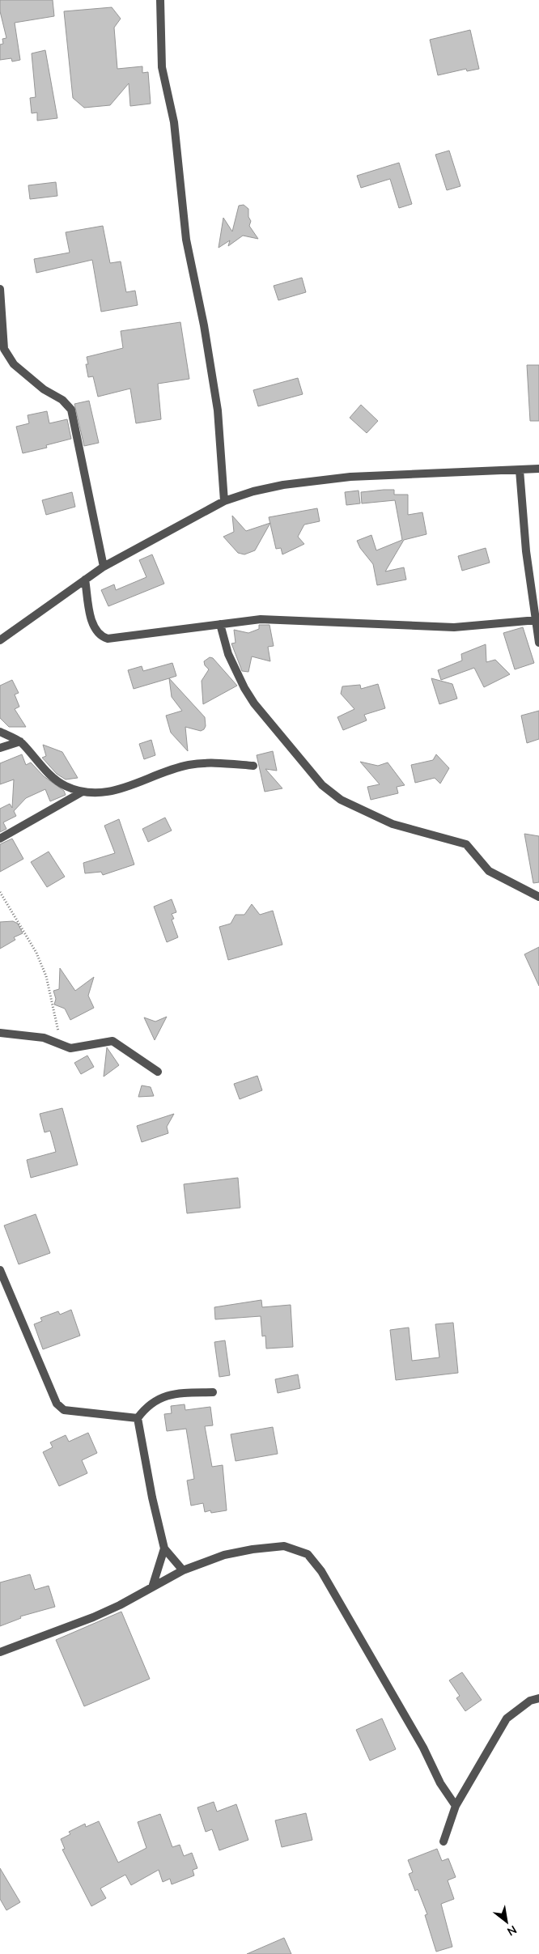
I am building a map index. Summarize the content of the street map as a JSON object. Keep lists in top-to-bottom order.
{
  "north": "bottom right"
}
